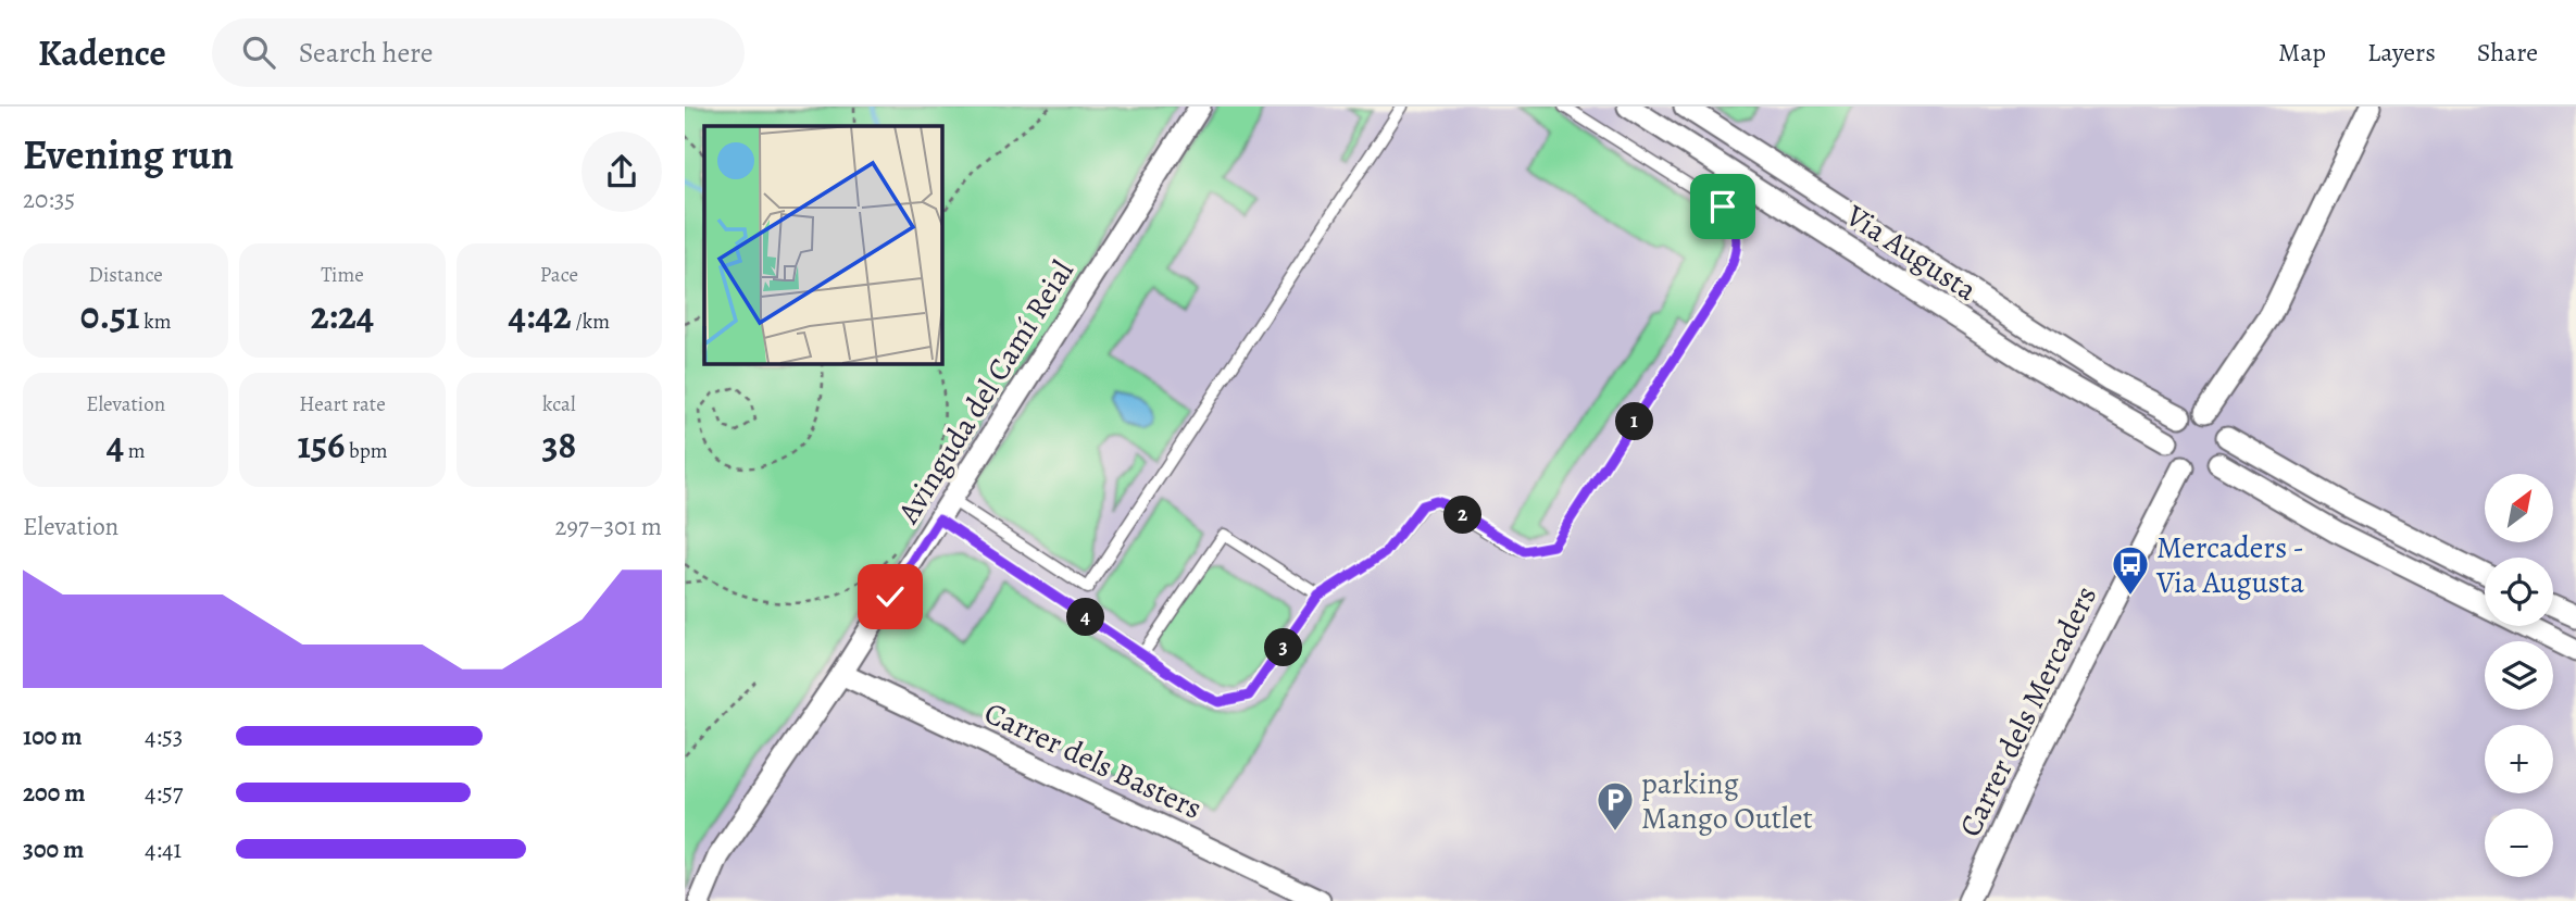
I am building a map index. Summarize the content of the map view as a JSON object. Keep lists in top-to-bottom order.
{
  "streets": {
    "street": [
      "Via Augusta",
      "Avinguda del Camí Reial",
      "Carrer dels Mercaders",
      "Carrer dels Basters"
    ]
  },
  "crossings": [
    ["Via Augusta", "Carrer dels Mercaders"],
    ["Avinguda del Camí Reial", "Carrer dels Basters"]
  ],
  "places": {
    "bus stop": ["Mercaders - Via Augusta"],
    "parking": ["parking Mango Outlet"]
  },
  "north": "top right",
  "page": {
    "header": "Kadence",
    "search": "Search here",
    "nav": ["Map", "Layers", "Share"],
    "heading": ["Evening run", "20:35"],
    "stats": [
      ["Distance", "0.51 km"],
      ["Time", "2:24"],
      ["Pace", "4:42 /km"],
      ["Elevation", "4 m"],
      ["Heart rate", "156 bpm"],
      ["kcal", "38"]
    ],
    "pins": [
      "1",
      "2",
      "4",
      "3"
    ],
    "map_buttons": ["+", "−"],
    "chart": ["Elevation", "297–301 m"],
    "list": [
      {
        "name": "100 m",
        "note": "4:53"
      },
      {
        "name": "200 m",
        "note": "4:57"
      },
      {
        "name": "300 m",
        "note": "4:41"
      }
    ]
  }
}
